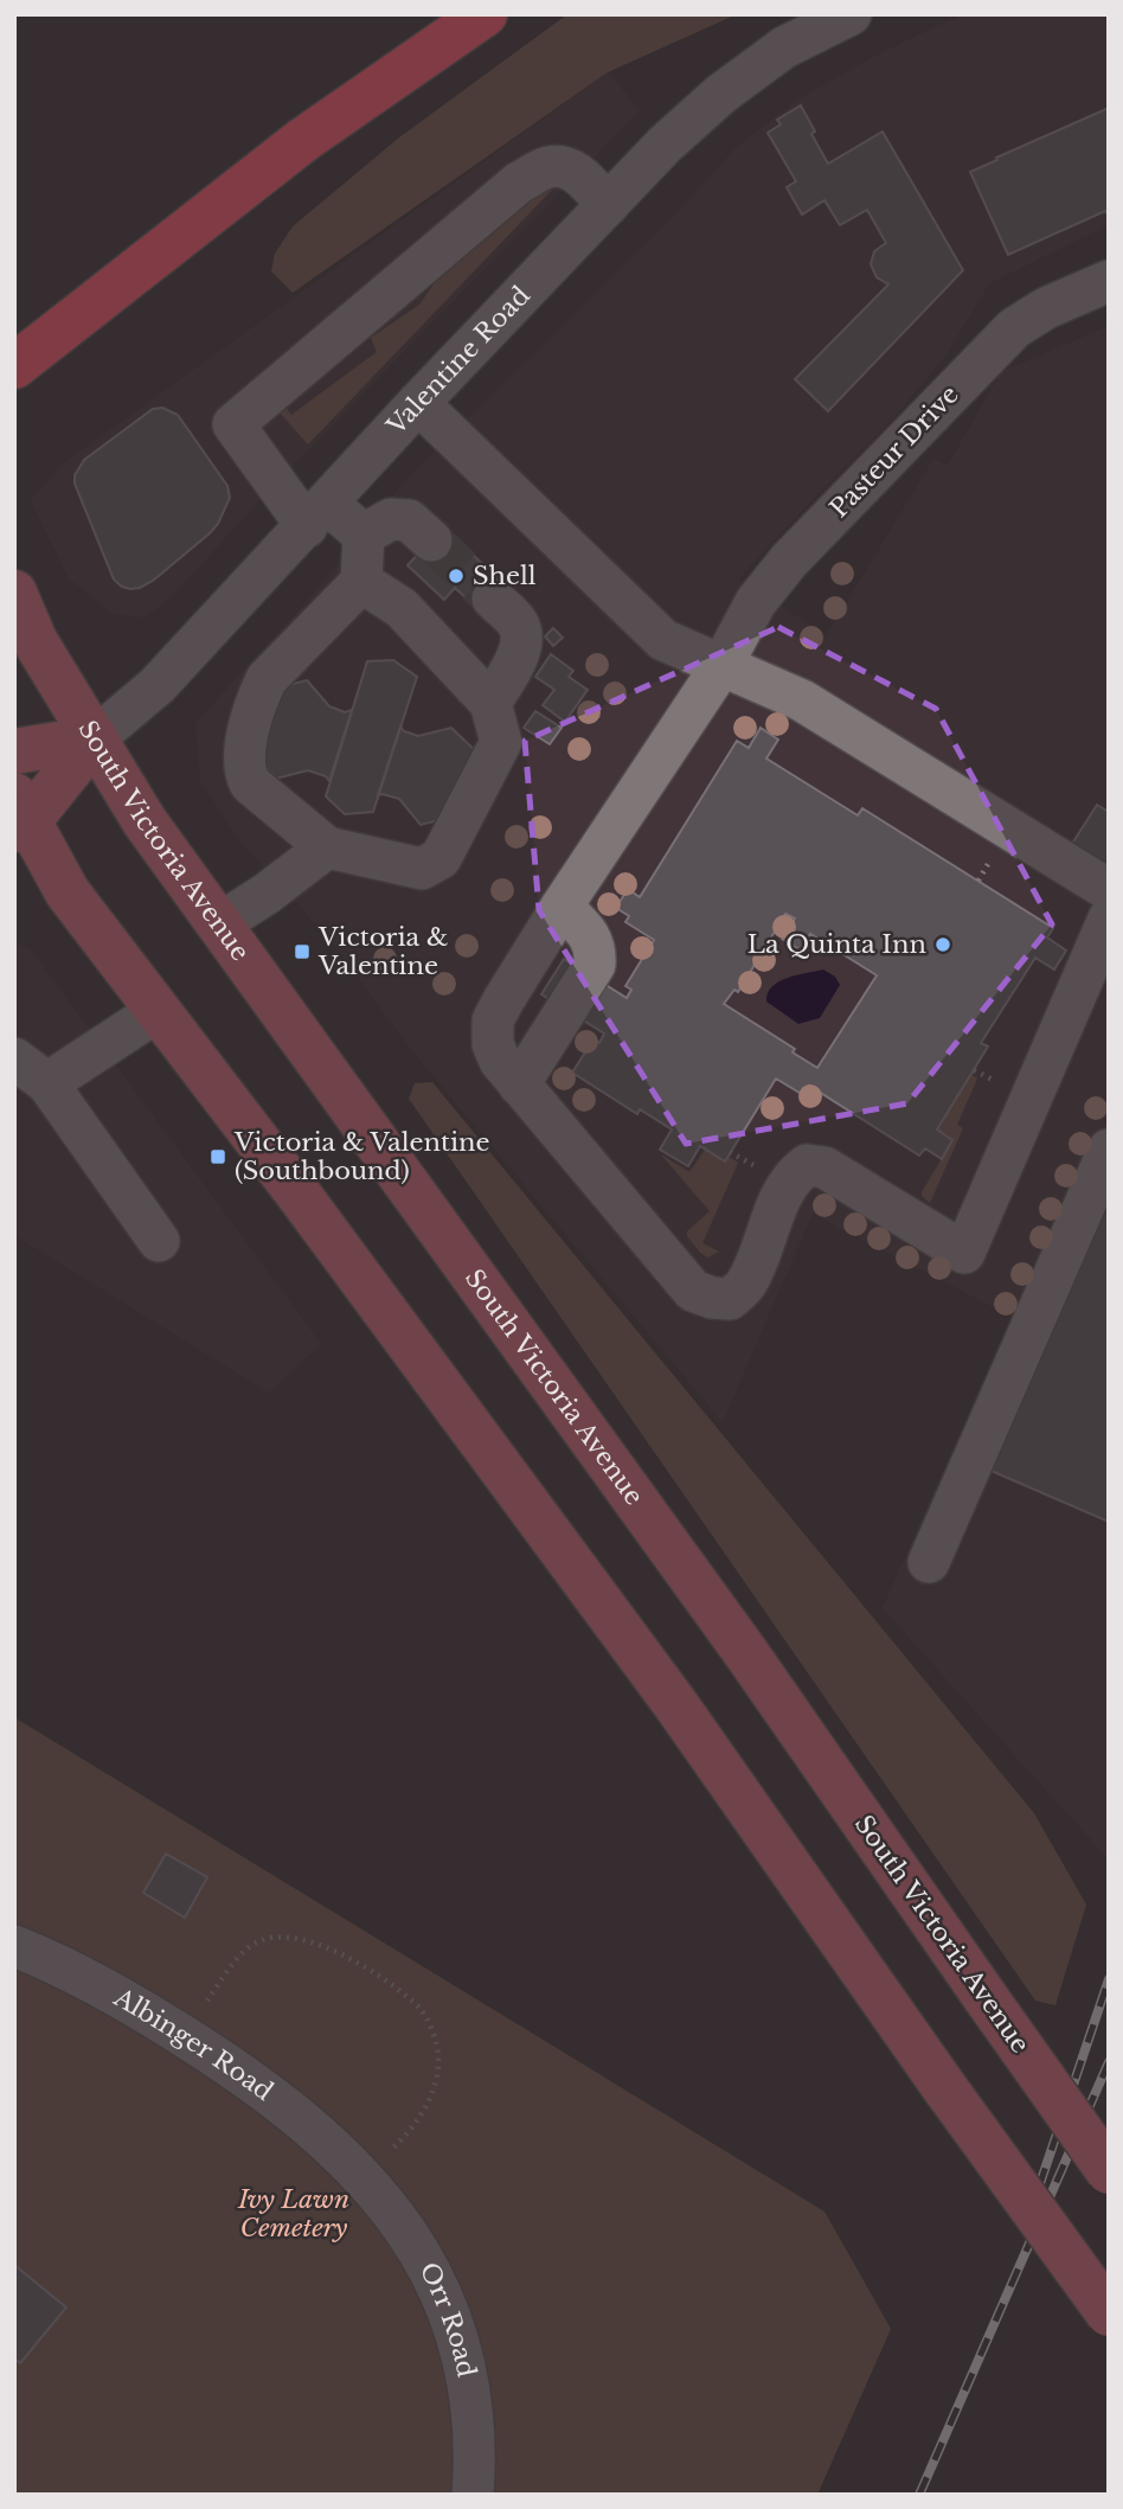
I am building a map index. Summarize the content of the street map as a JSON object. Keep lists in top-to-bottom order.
{
  "streets": {
    "main road": ["Valentine Road", "South Victoria Avenue"],
    "street": ["Pasteur Drive", "Albinger Road", "Orr Road"]
  },
  "crossings": [
    ["Valentine Road", "South Victoria Avenue"],
    ["Albinger Road", "Orr Road"]
  ],
  "parks": ["Ivy Lawn Cemetery"],
  "places": {
    "other": ["Shell", "La Quinta Inn"],
    "transit": ["Victoria & Valentine", "Victoria & Valentine (Southbound)"]
  }
}
